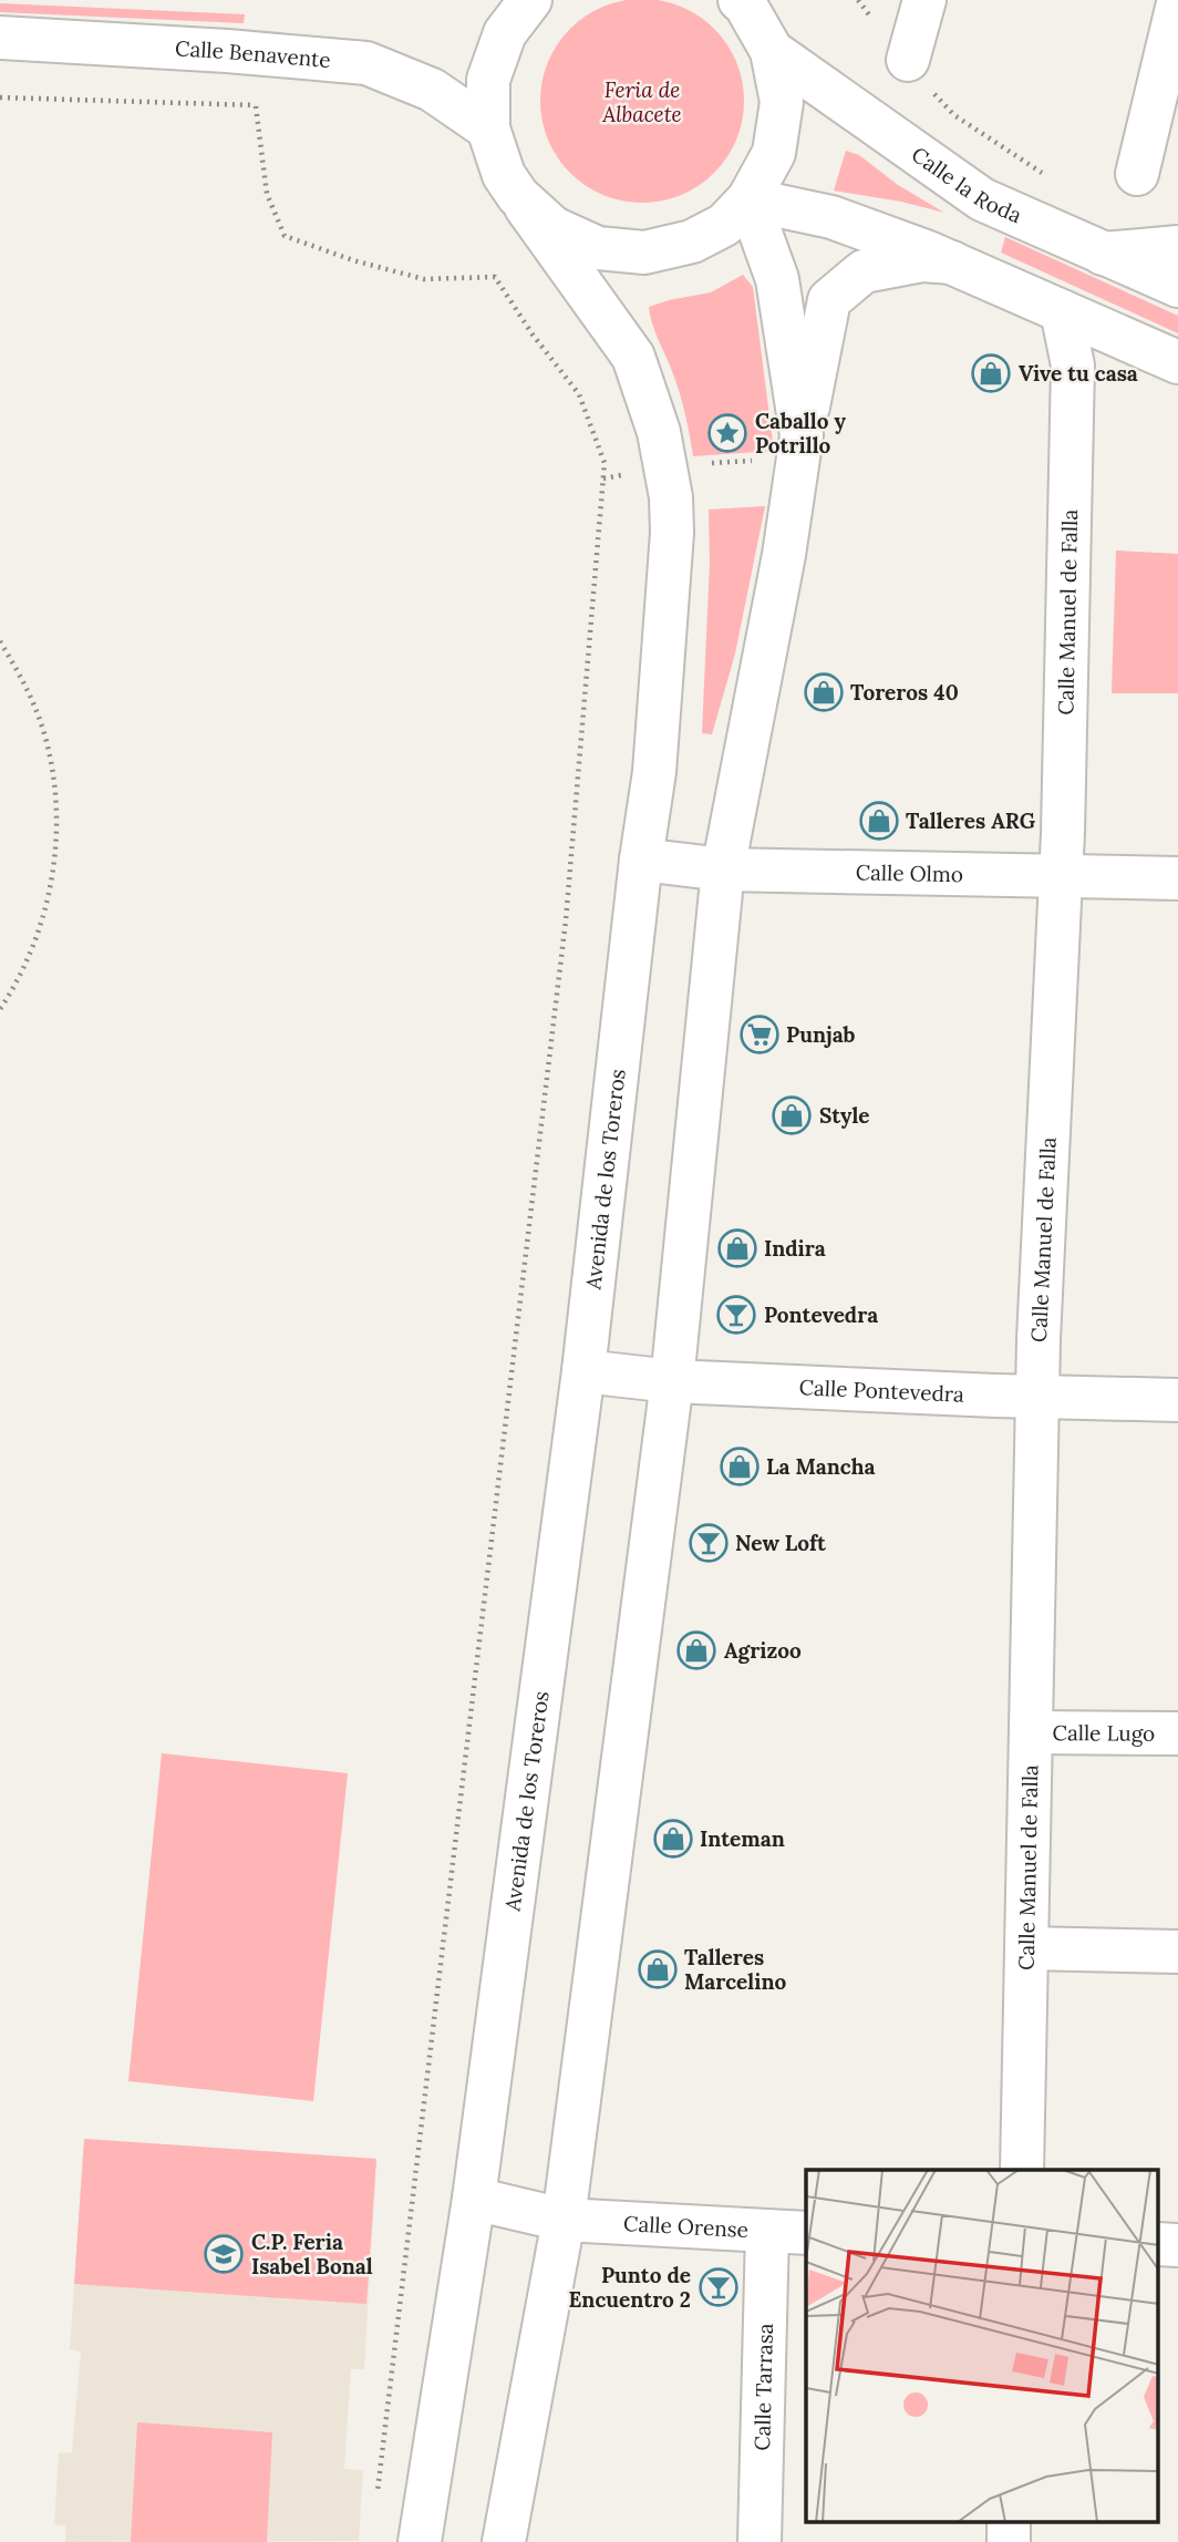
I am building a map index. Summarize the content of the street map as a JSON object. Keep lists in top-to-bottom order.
{
  "streets": {
    "street": [
      "Calle Benavente",
      "Calle la Roda",
      "Calle Manuel de Falla",
      "Calle Olmo",
      "Avenida de los Toreros",
      "Calle Pontevedra",
      "Calle Lugo",
      "Calle Orense",
      "Calle Tarrasa"
    ]
  },
  "crossings": [
    ["Calle Manuel de Falla", "Calle Olmo"],
    ["Calle Manuel de Falla", "Calle Pontevedra"],
    ["Calle Manuel de Falla", "Calle Lugo"],
    ["Calle Olmo", "Avenida de los Toreros"],
    ["Avenida de los Toreros", "Calle Pontevedra"],
    ["Calle Orense", "Calle Tarrasa"]
  ],
  "parks": ["Feria de Albacete"],
  "places": {
    "shop": [
      "Vive tu casa",
      "Toreros 40",
      "Talleres ARG",
      "Style",
      "Indira",
      "La Mancha",
      "Agrizoo",
      "Inteman",
      "Talleres Marcelino"
    ],
    "place": ["Caballo y Potrillo"],
    "supermarket": ["Punjab"],
    "bar": ["Pontevedra", "New Loft", "Punto de Encuentro 2"],
    "school or university": ["C.P. Feria Isabel Bonal"]
  }
}
